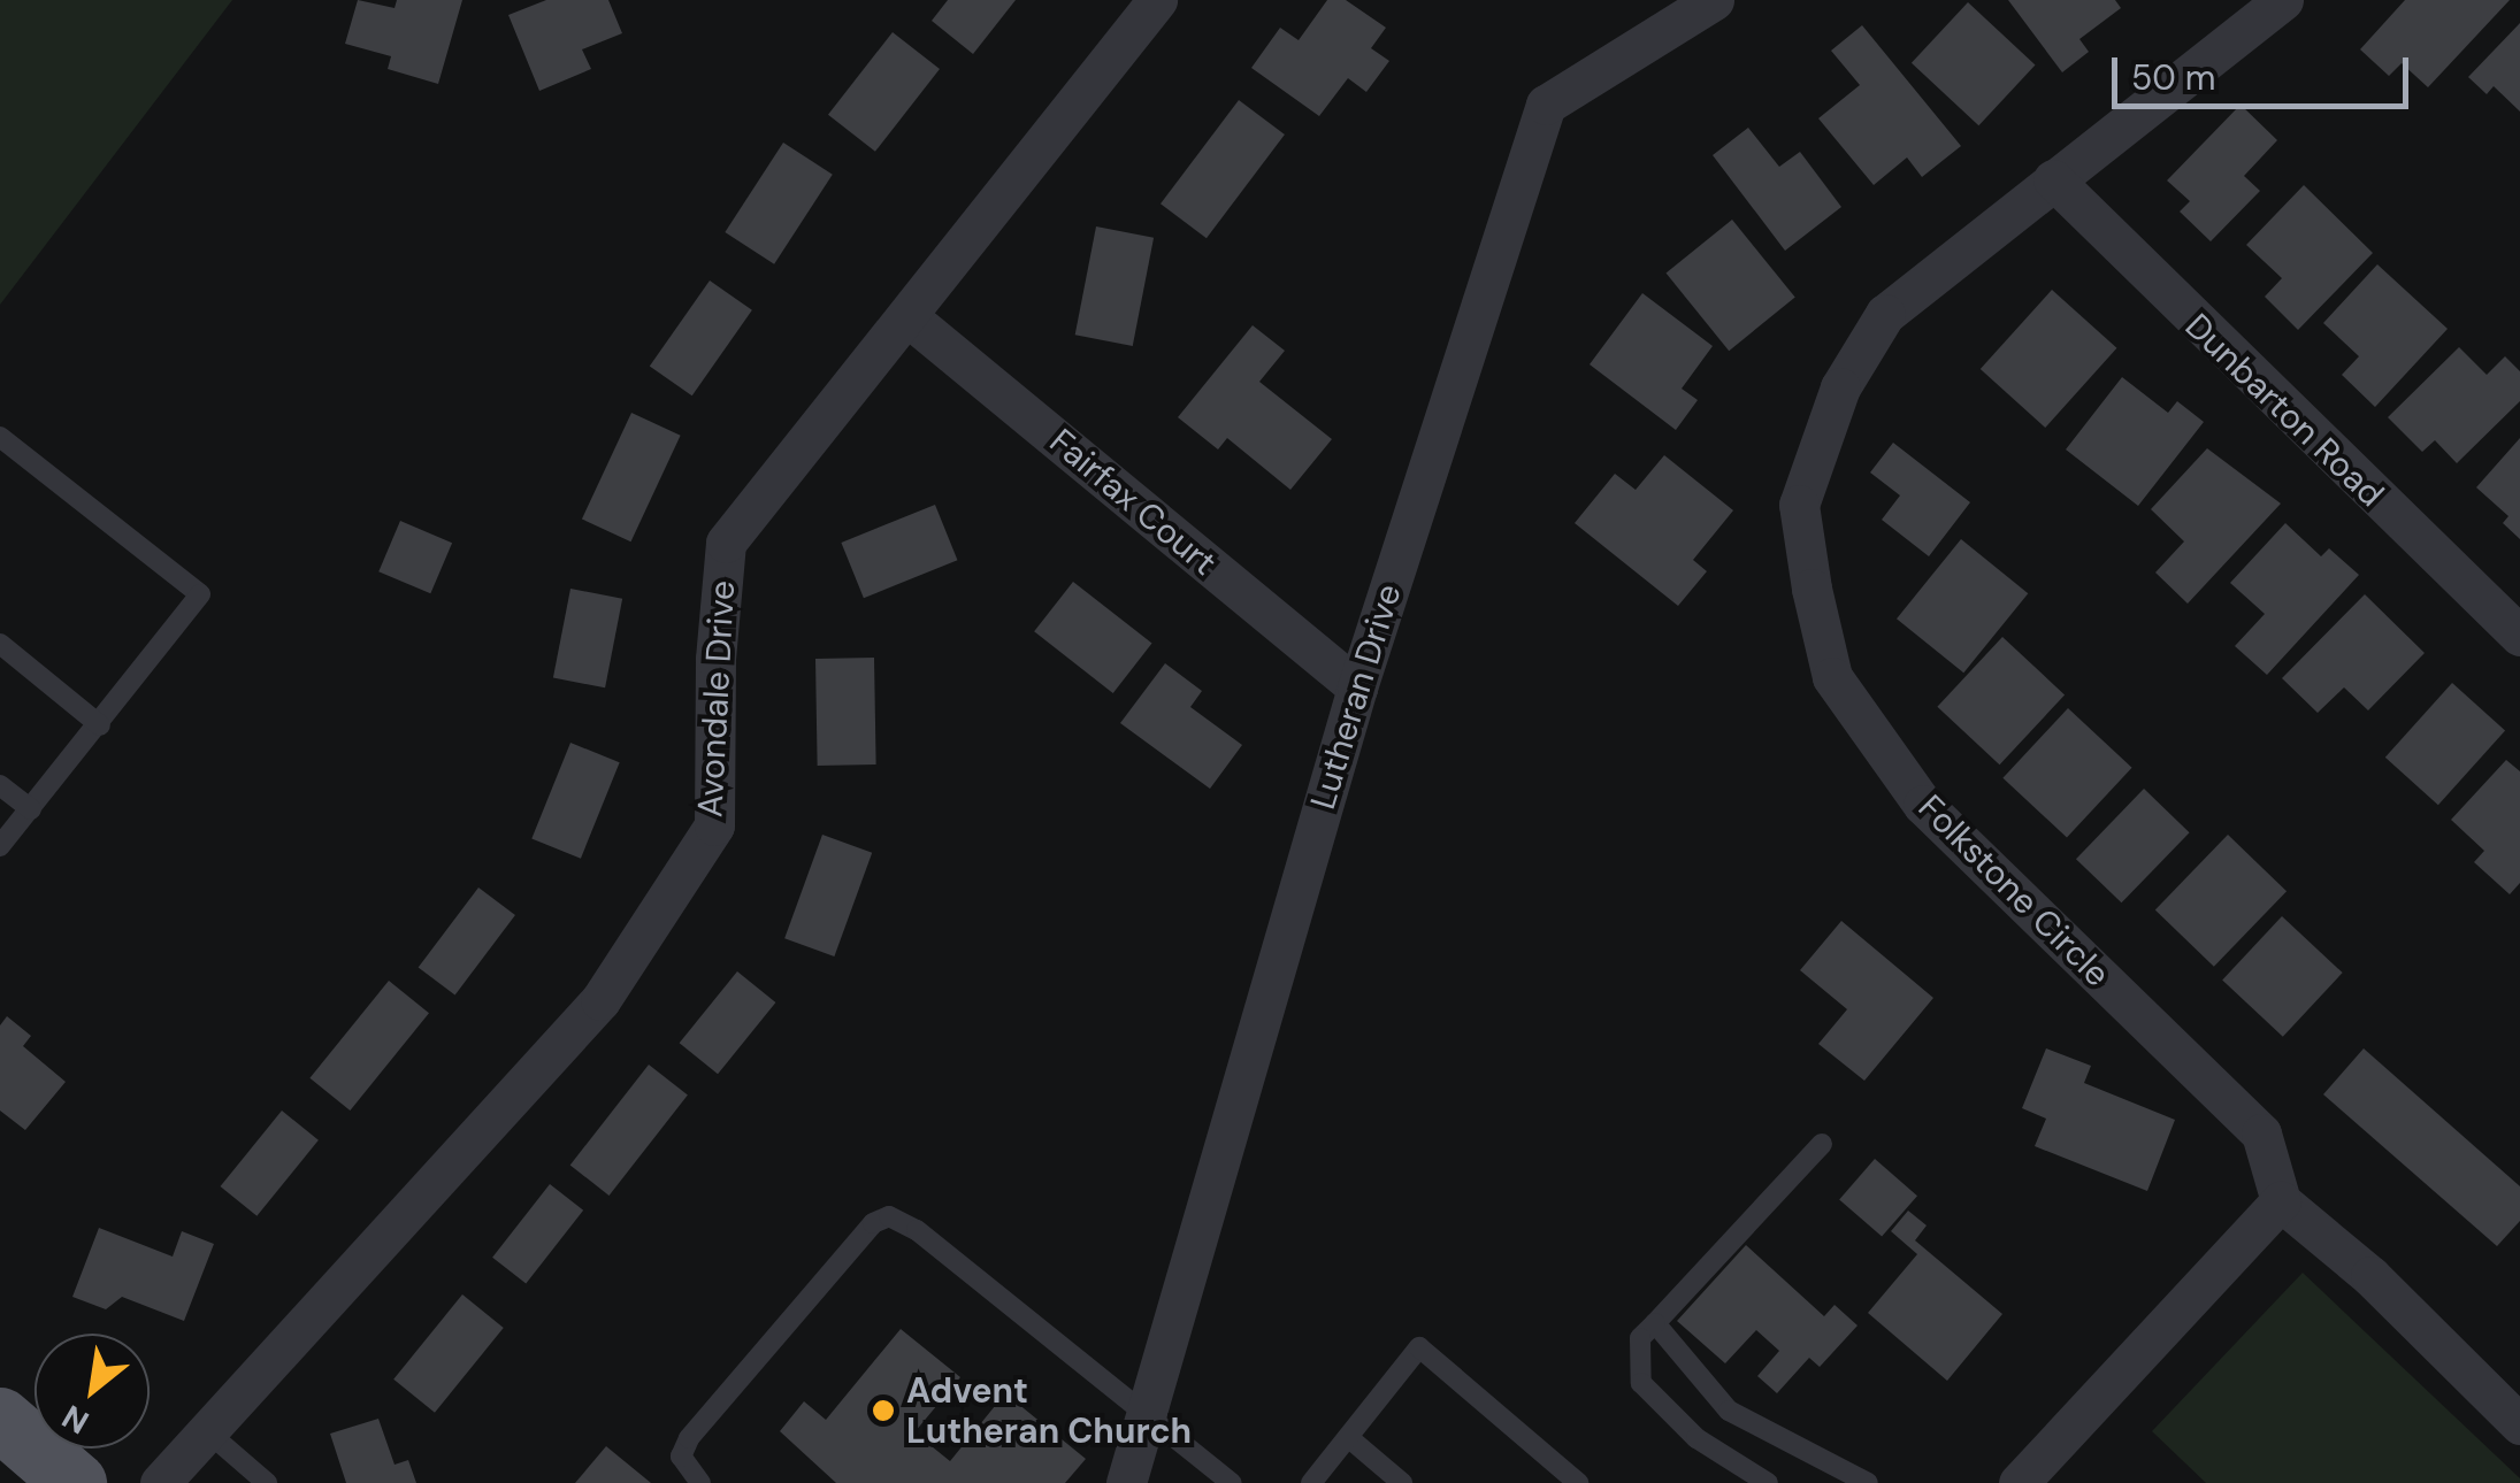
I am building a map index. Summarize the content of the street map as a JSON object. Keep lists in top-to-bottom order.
{
  "streets": {
    "street": [
      "Dunbarton Road",
      "Fairfax Court",
      "Lutheran Drive",
      "Avondale Drive",
      "Folkstone Circle"
    ]
  },
  "crossings": [
    ["Dunbarton Road", "Folkstone Circle"],
    ["Fairfax Court", "Lutheran Drive"],
    ["Fairfax Court", "Avondale Drive"]
  ],
  "places": ["Advent Lutheran Church"],
  "scale_bar": "50 m",
  "north": "bottom left"
}
